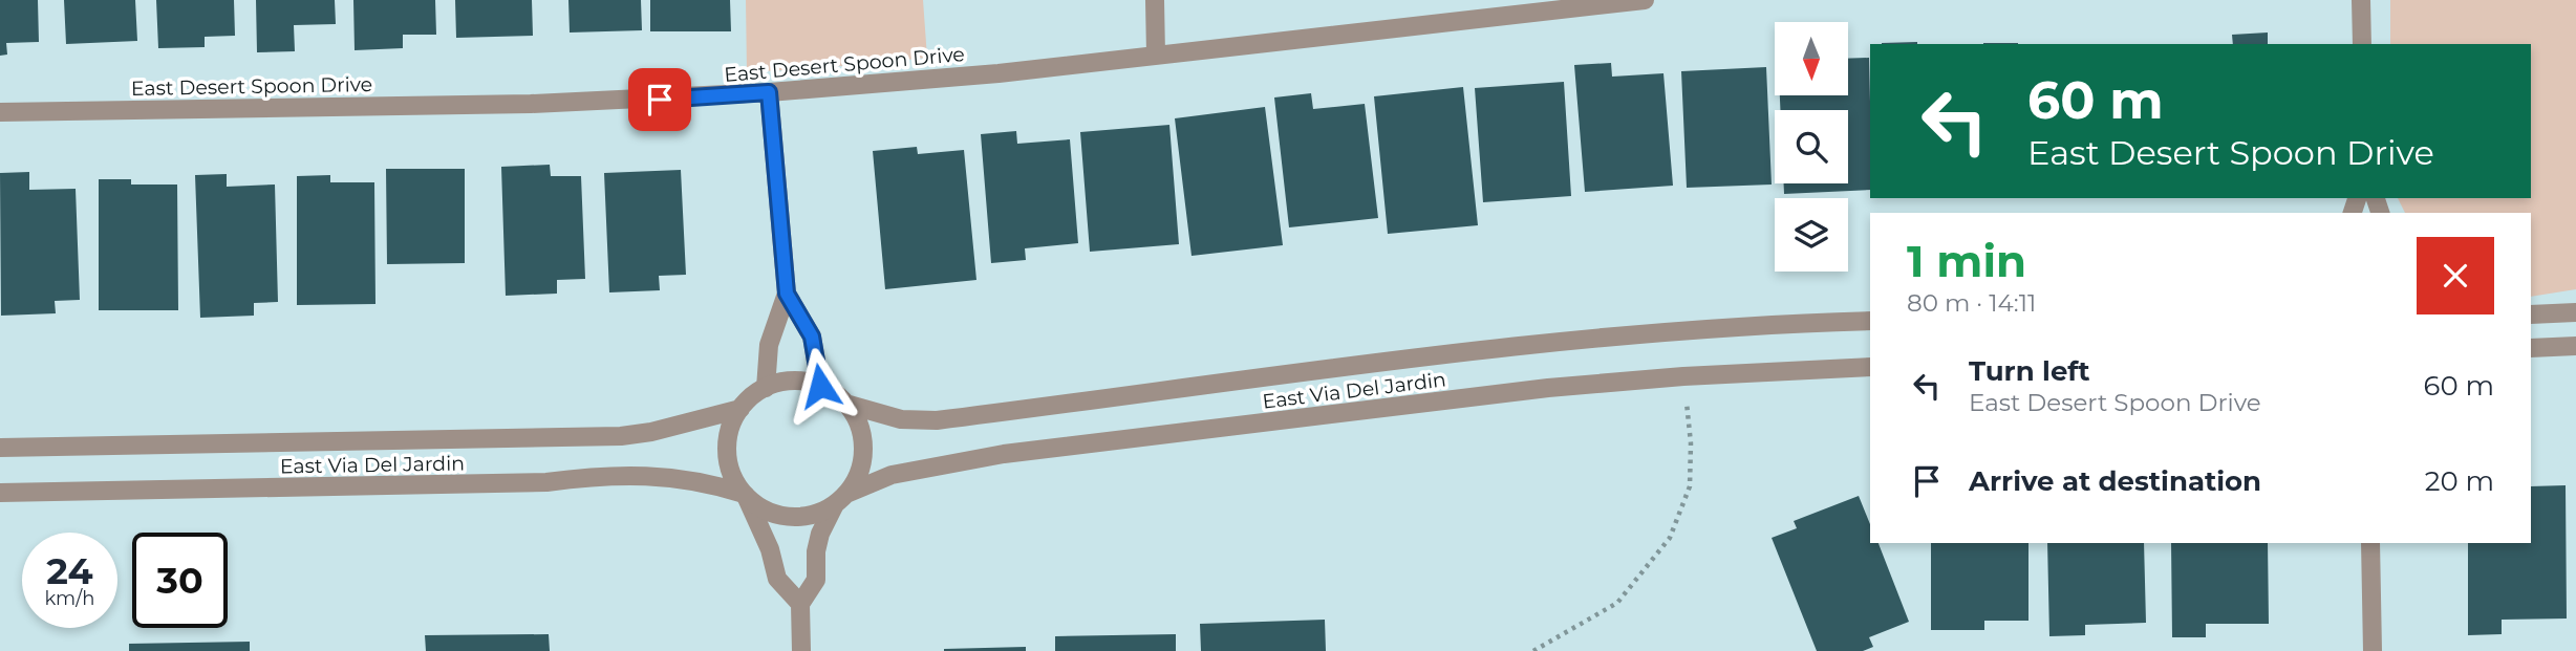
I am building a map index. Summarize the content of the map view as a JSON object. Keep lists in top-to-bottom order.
{
  "streets": {
    "street": ["East Desert Spoon Drive", "East Via Del Jardin"]
  },
  "north": "bottom",
  "page": {
    "turn": ["60 m", "East Desert Spoon Drive"],
    "heading": ["1 min", "80 m · 14:11"],
    "list": [
      {
        "name": "Turn left",
        "note": "East Desert Spoon Drive",
        "value": "60 m"
      },
      {
        "name": "Arrive at destination",
        "value": "20 m"
      }
    ],
    "speed": "24 km/h",
    "limit": "30"
  }
}
